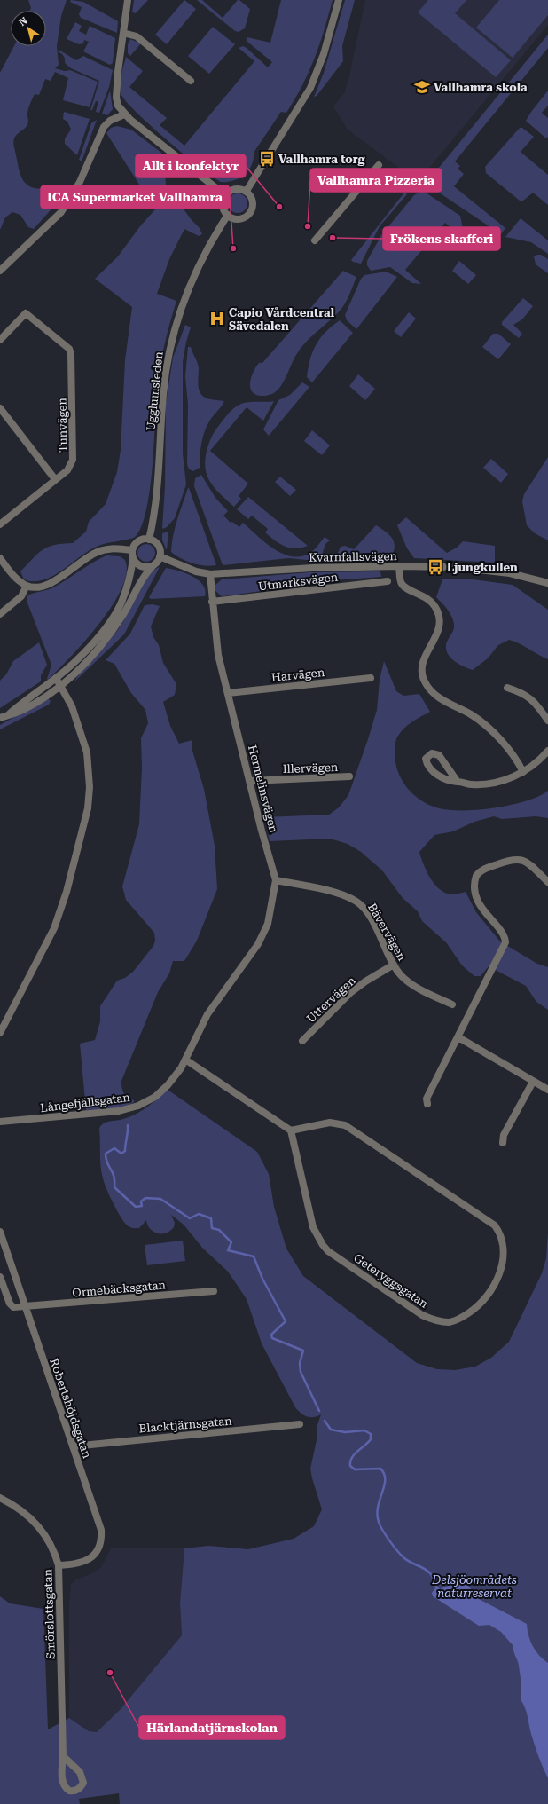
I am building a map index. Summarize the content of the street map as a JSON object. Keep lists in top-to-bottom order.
{
  "streets": {
    "street": [
      "Ugglumsleden",
      "Tunvägen",
      "Kvarnfallsvägen",
      "Utmarksvägen",
      "Harvägen",
      "Illervägen",
      "Hermelinsvägen",
      "Bävervägen",
      "Uttervägen",
      "Långefjällsgatan",
      "Geteryggsgatan",
      "Ormebäcksgatan",
      "Robertshöjdsgatan",
      "Blacktjärnsgatan",
      "Smörslottsgatan"
    ]
  },
  "crossings": [
    ["Ugglumsleden", "Kvarnfallsvägen"],
    ["Kvarnfallsvägen", "Hermelinsvägen"],
    ["Utmarksvägen", "Hermelinsvägen"],
    ["Harvägen", "Hermelinsvägen"],
    ["Illervägen", "Hermelinsvägen"],
    ["Hermelinsvägen", "Bävervägen"],
    ["Hermelinsvägen", "Långefjällsgatan"],
    ["Bävervägen", "Uttervägen"],
    ["Ormebäcksgatan", "Robertshöjdsgatan"],
    ["Robertshöjdsgatan", "Blacktjärnsgatan"],
    ["Robertshöjdsgatan", "Smörslottsgatan"]
  ],
  "parks": ["Delsjöområdets naturreservat"],
  "places": {
    "school or university": ["Vallhamra skola"],
    "bus stop": ["Vallhamra torg", "Ljungkullen"],
    "other": [
      "Allt i konfektyr",
      "Vallhamra Pizzeria",
      "Frökens skafferi",
      "ICA Supermarket Vallhamra",
      "Härlandatjärnskolan"
    ],
    "hospital": ["Capio Vårdcentral Sävedalen"]
  },
  "north": "top left"
}
